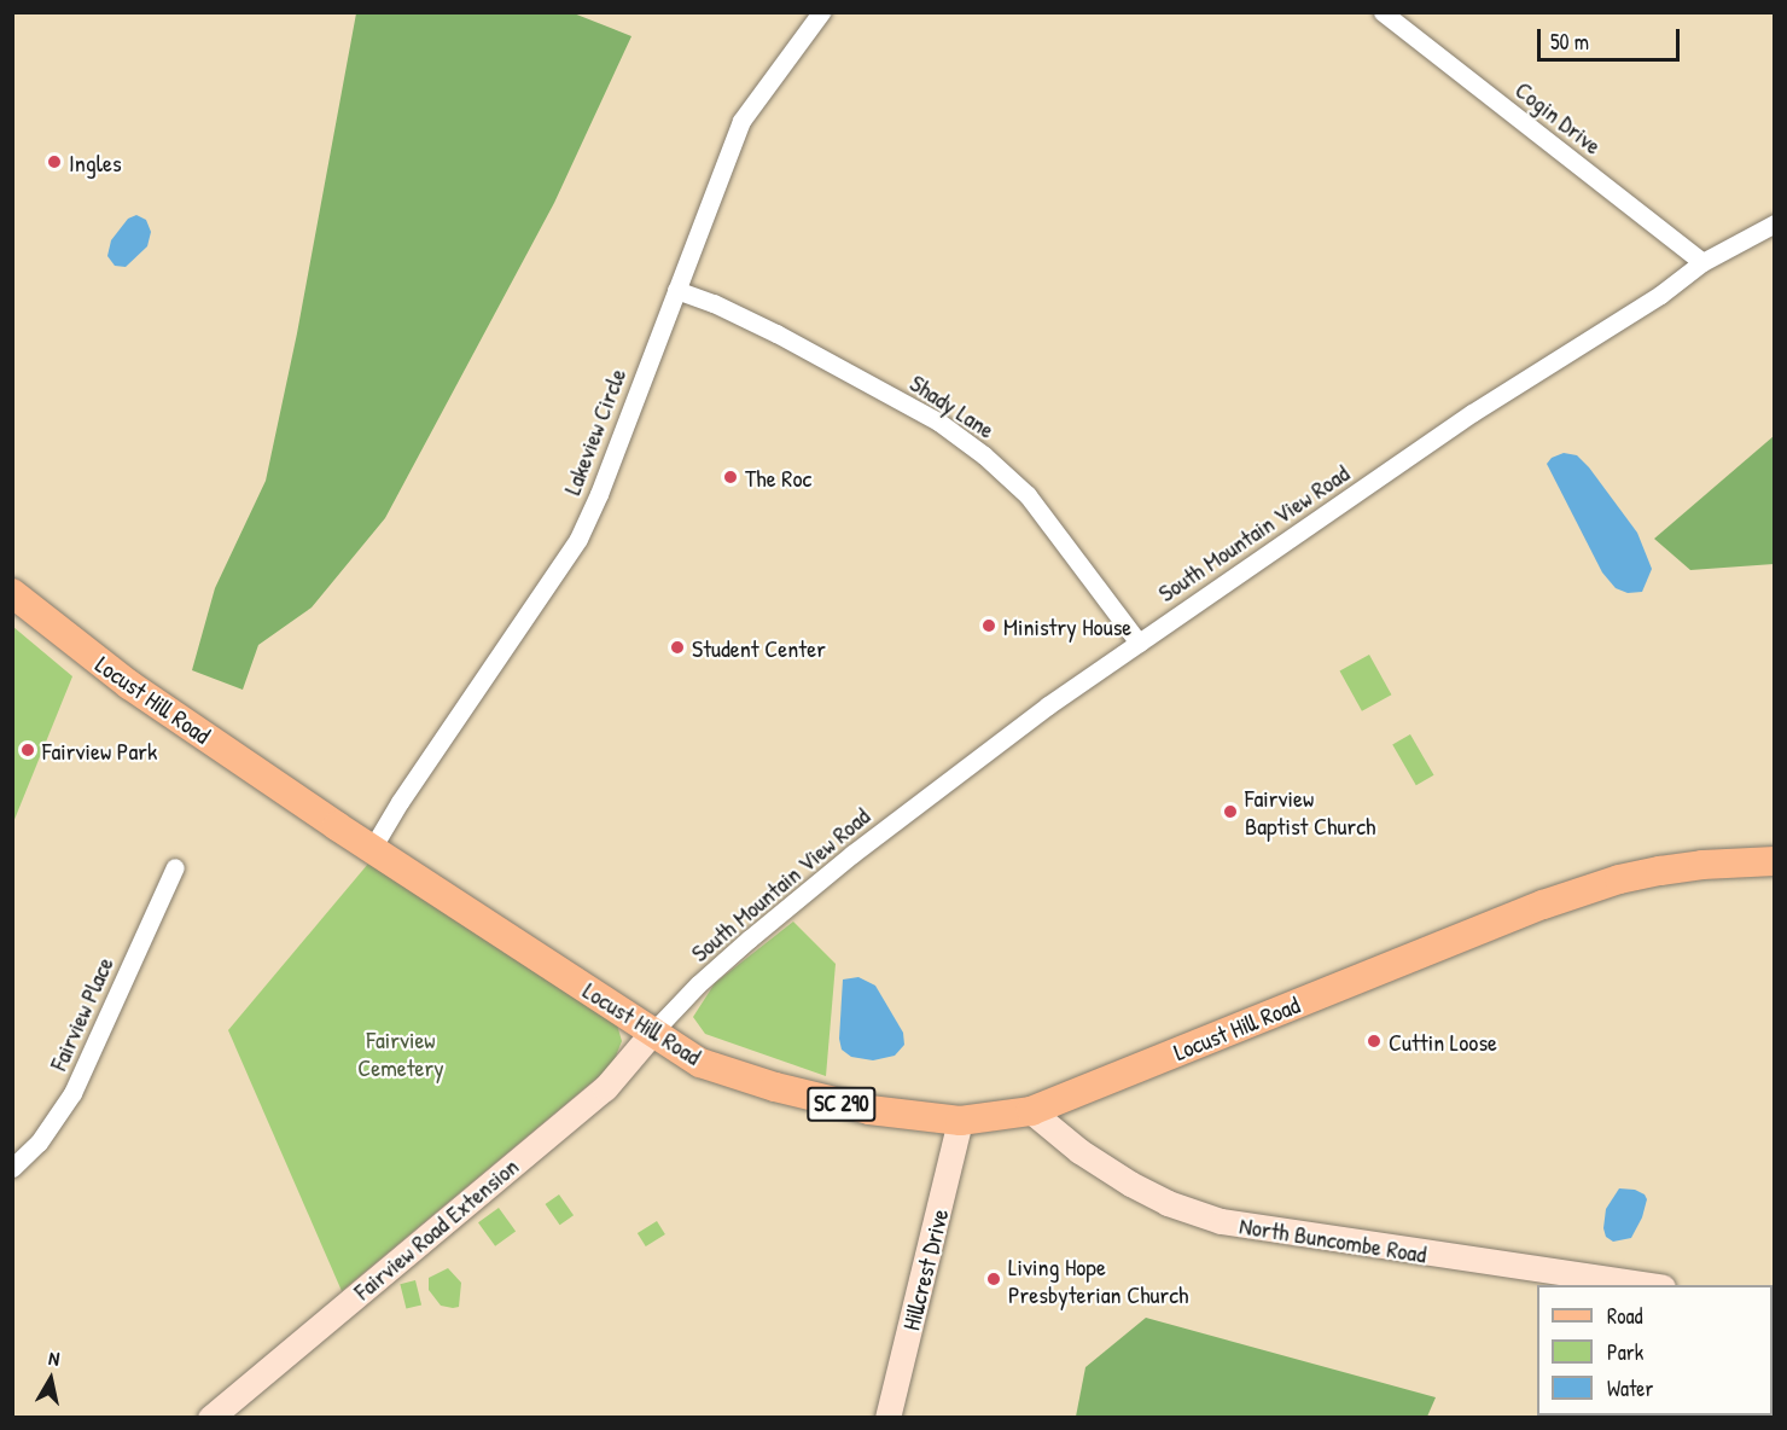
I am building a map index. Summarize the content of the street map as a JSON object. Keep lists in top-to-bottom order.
{
  "streets": {
    "main road": ["Locust Hill Road", "SC 290"],
    "street": [
      "Cogin Drive",
      "Shady Lane",
      "Lakeview Circle",
      "South Mountain View Road",
      "Fairview Place",
      "Fairview Road Extension",
      "North Buncombe Road",
      "Hillcrest Drive"
    ]
  },
  "crossings": [
    ["Cogin Drive", "South Mountain View Road"],
    ["Shady Lane", "Lakeview Circle"],
    ["Shady Lane", "South Mountain View Road"],
    ["Lakeview Circle", "Locust Hill Road"],
    ["South Mountain View Road", "Locust Hill Road"],
    ["South Mountain View Road", "Fairview Road Extension"],
    ["Locust Hill Road", "Fairview Road Extension"],
    ["Locust Hill Road", "North Buncombe Road"],
    ["Locust Hill Road", "Hillcrest Drive"]
  ],
  "parks": ["Fairview Cemetery"],
  "places": [
    "Ingles",
    "The Roc",
    "Ministry House",
    "Student Center",
    "Fairview Park",
    "Fairview Baptist Church",
    "Cuttin Loose",
    "Living Hope Presbyterian Church"
  ],
  "legend": ["Road", "Park", "Water"],
  "scale_bar": "50 m",
  "north": "top"
}
